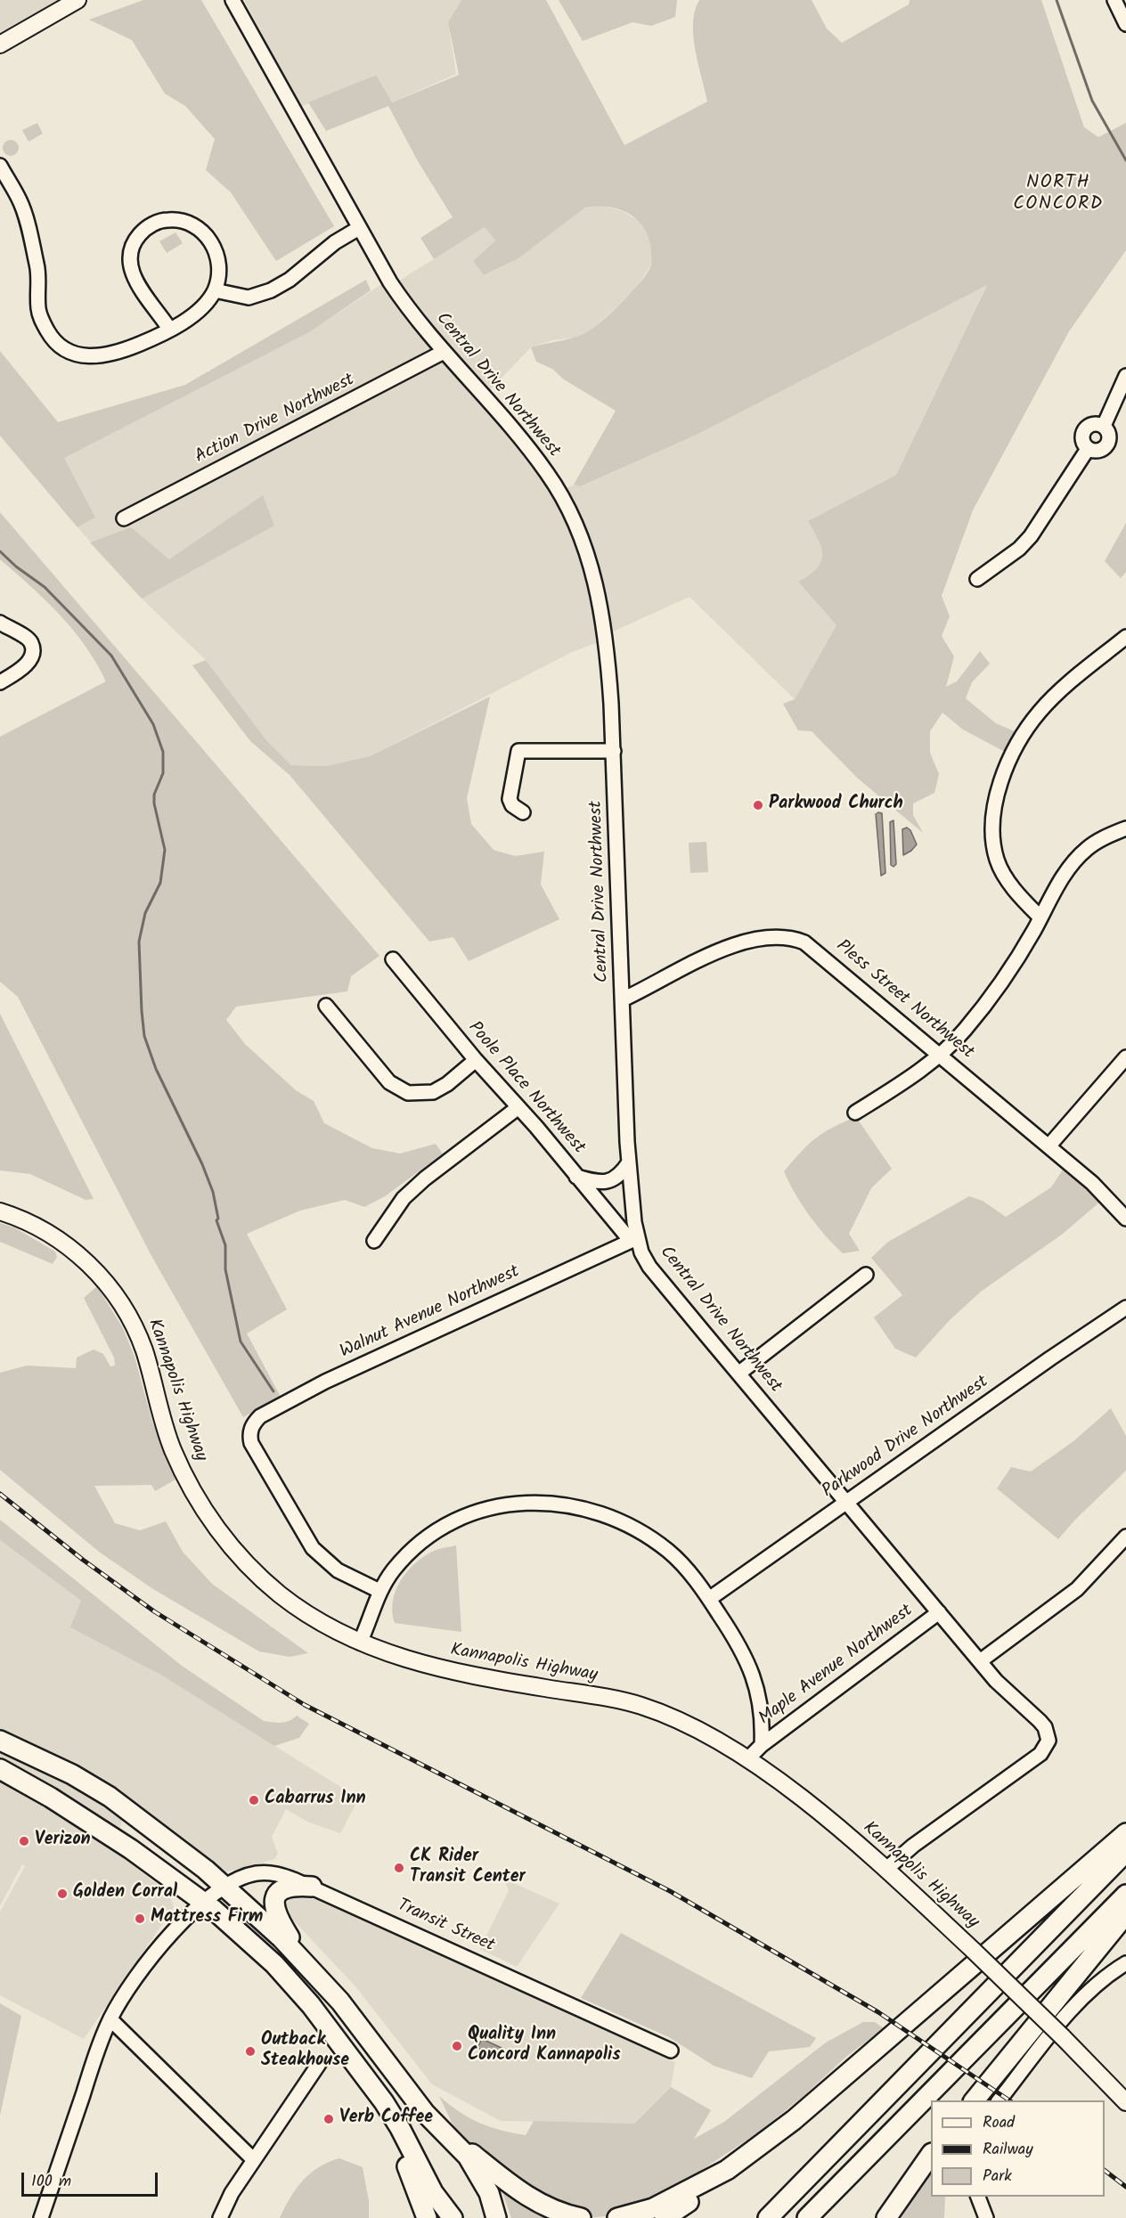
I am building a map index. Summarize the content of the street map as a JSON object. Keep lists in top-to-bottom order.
{
  "streets": {
    "main road": ["Kannapolis Highway"],
    "street": [
      "Central Drive Northwest",
      "Action Drive Northwest",
      "Pless Street Northwest",
      "Poole Place Northwest",
      "Walnut Avenue Northwest",
      "Parkwood Drive Northwest",
      "Maple Avenue Northwest",
      "Transit Street"
    ]
  },
  "crossings": [
    ["Central Drive Northwest", "Action Drive Northwest"],
    ["Central Drive Northwest", "Pless Street Northwest"],
    ["Central Drive Northwest", "Poole Place Northwest"],
    ["Central Drive Northwest", "Walnut Avenue Northwest"],
    ["Central Drive Northwest", "Kannapolis Highway"],
    ["Central Drive Northwest", "Parkwood Drive Northwest"],
    ["Central Drive Northwest", "Maple Avenue Northwest"],
    ["Poole Place Northwest", "Walnut Avenue Northwest"],
    ["Kannapolis Highway", "Maple Avenue Northwest"]
  ],
  "districts": ["NORTH CONCORD"],
  "places": [
    "Parkwood Church",
    "Cabarrus Inn",
    "Verizon",
    "CK Rider Transit Center",
    "Golden Corral",
    "Mattress Firm",
    "Quality Inn Concord Kannapolis",
    "Outback Steakhouse",
    "Verb Coffee"
  ],
  "legend": ["Road", "Railway", "Park"],
  "scale_bar": "100 m"
}
